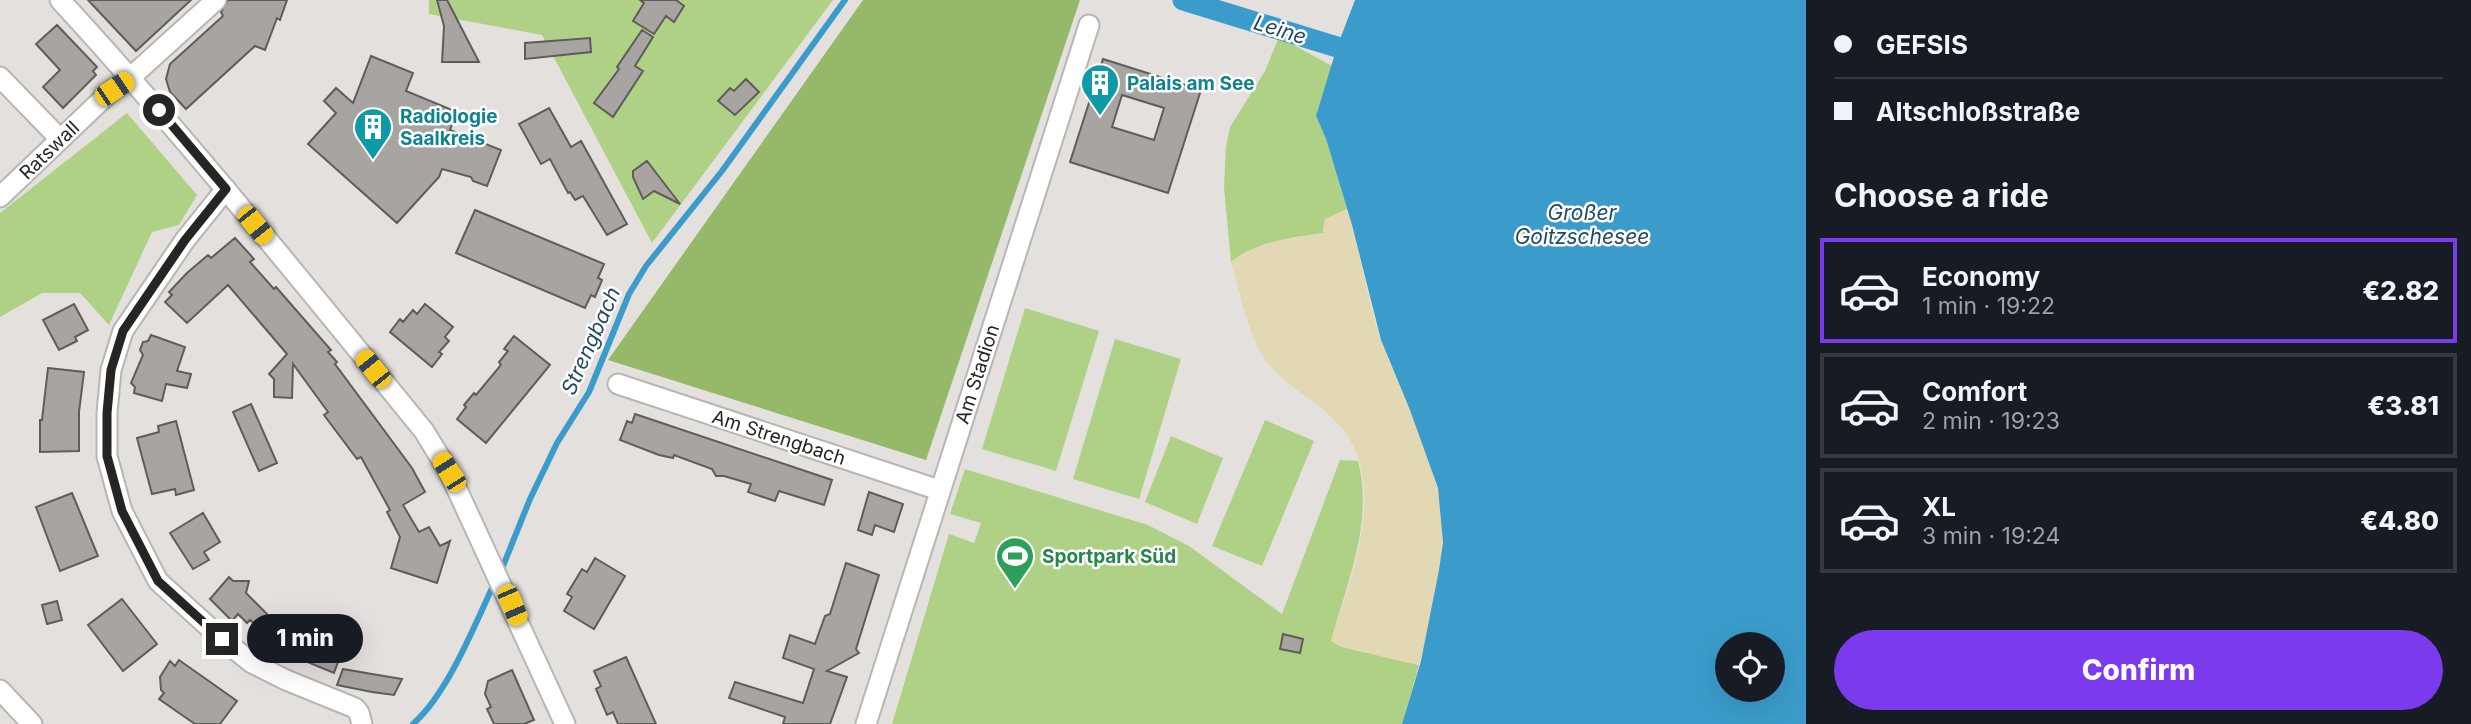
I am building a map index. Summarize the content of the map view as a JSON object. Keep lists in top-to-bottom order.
{
  "streets": {
    "street": ["Ratswall", "Am Stadion", "Am Strengbach"]
  },
  "crossings": [
    ["Am Stadion", "Am Strengbach"]
  ],
  "water": ["Leine", "Großer Goitzschesee", "Strengbach"],
  "places": {
    "building": ["Palais am See", "Radiologie Saalkreis"],
    "sports": ["Sportpark Süd"]
  },
  "page": {
    "banner": ["GEFSIS", "Altschloßstraße"],
    "heading": "Choose a ride",
    "list": [
      {
        "name": "Economy",
        "note": "1 min · 19:22",
        "value": "€2.82"
      },
      {
        "name": "Comfort",
        "note": "2 min · 19:23",
        "value": "€3.81"
      },
      {
        "name": "XL",
        "note": "3 min · 19:24",
        "value": "€4.80"
      }
    ],
    "bubble": "1 min",
    "buttons": "Confirm"
  }
}
